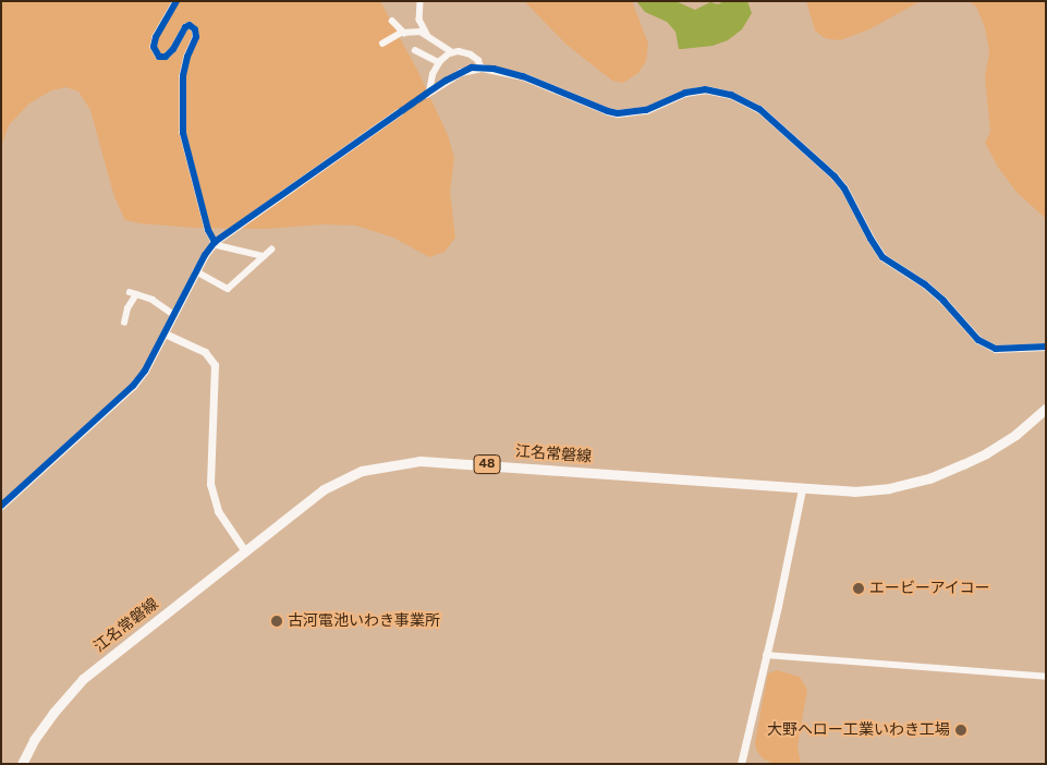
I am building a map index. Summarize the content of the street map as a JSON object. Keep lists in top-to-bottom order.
{
  "streets": {
    "main road": ["江名常磐線", "48"]
  },
  "places": ["エービーアイコー", "古河電池いわき事業所", "大野ヘロー工業いわき工場"]
}
